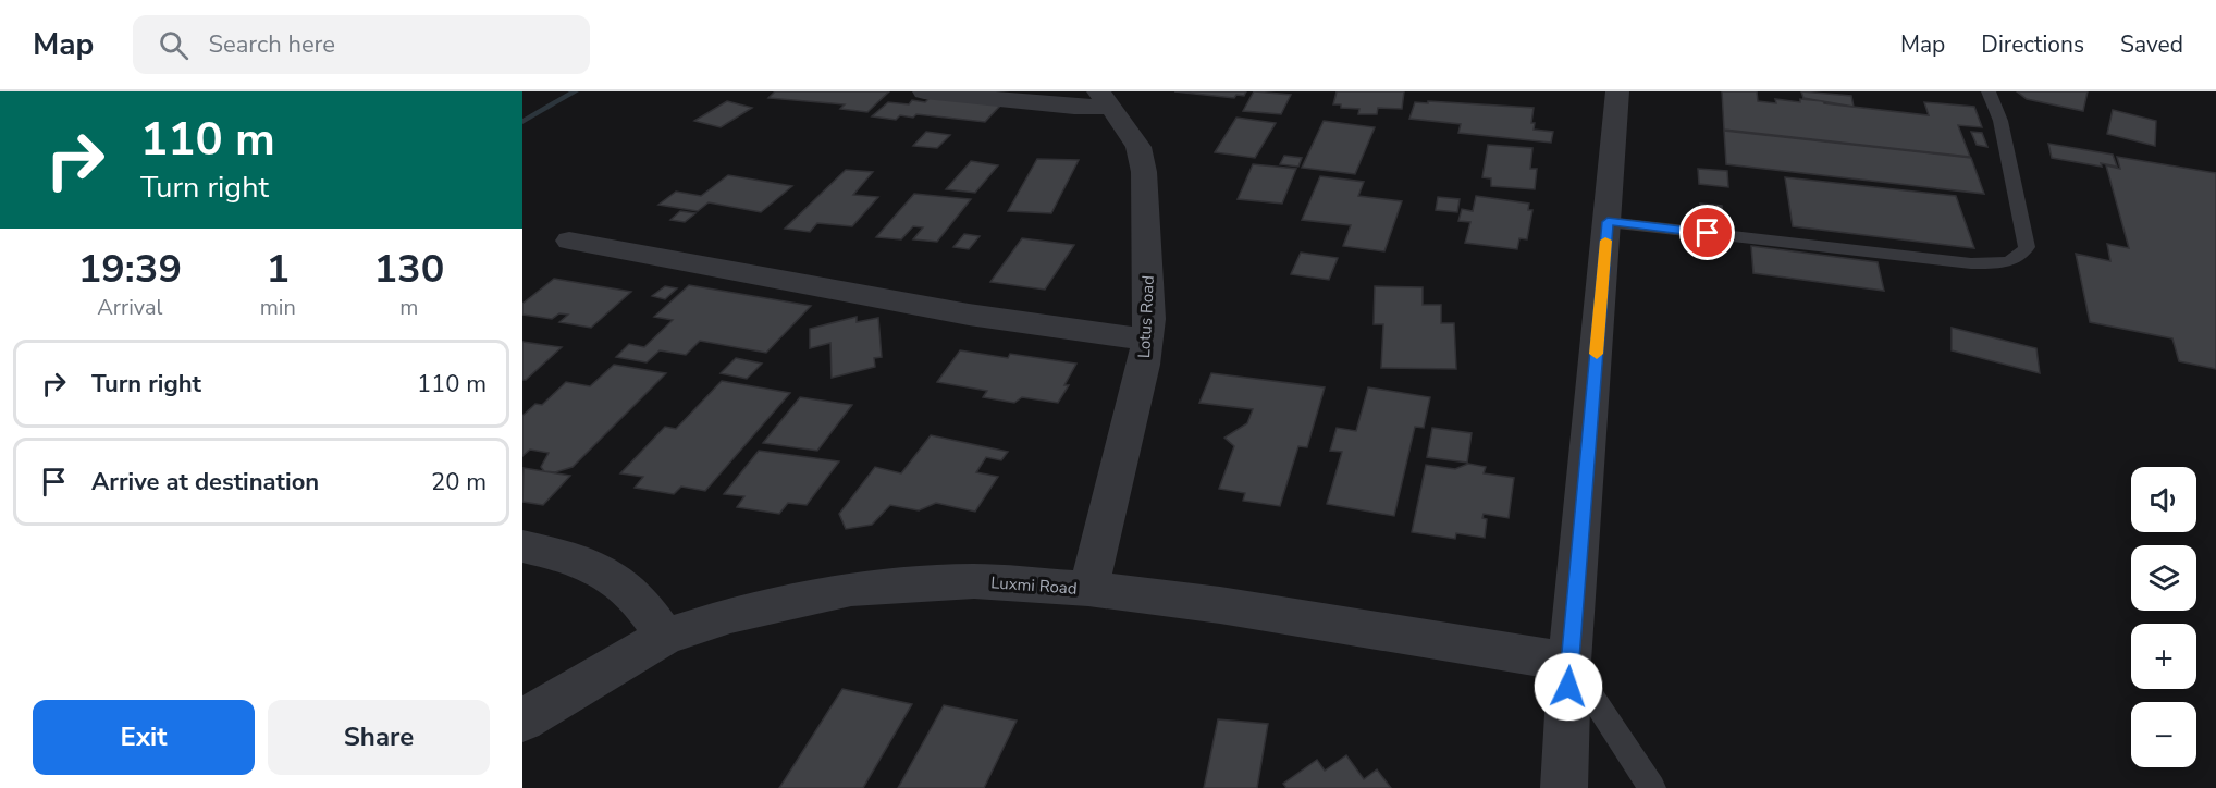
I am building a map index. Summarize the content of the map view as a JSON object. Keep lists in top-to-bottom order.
{
  "streets": {
    "street": ["Lotus Road", "Luxmi Road"]
  },
  "crossings": [
    ["Lotus Road", "Luxmi Road"]
  ],
  "page": {
    "header": "Map",
    "search": "Search here",
    "nav": ["Map", "Directions", "Saved"],
    "turn": ["110 m", "Turn right"],
    "eta": [
      "19:39",
      "Arrival",
      "1",
      "min",
      "130",
      "m"
    ],
    "list": [
      {
        "name": "Turn right",
        "value": "110 m"
      },
      {
        "name": "Arrive at destination",
        "value": "20 m"
      }
    ],
    "map_buttons": ["+", "−"],
    "buttons": ["Exit", "Share"]
  }
}
